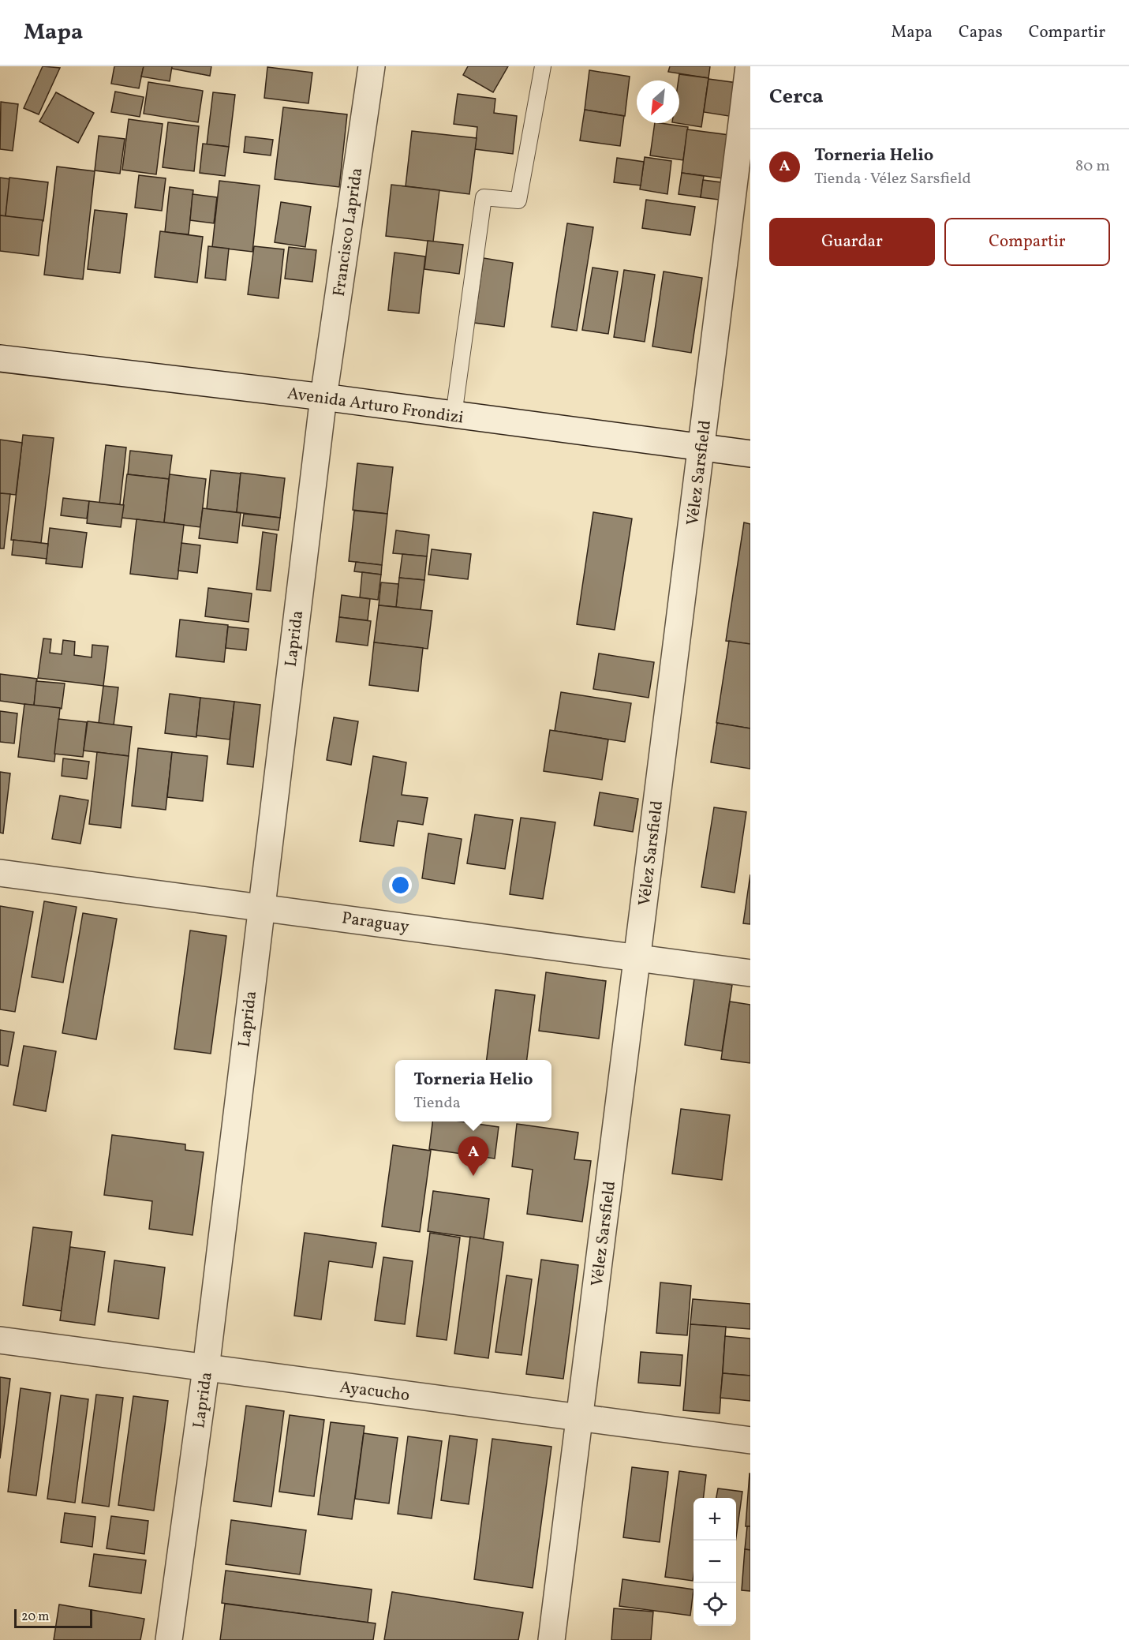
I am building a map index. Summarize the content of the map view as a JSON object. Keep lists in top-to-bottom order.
{
  "streets": {
    "street": [
      "Francisco Laprida",
      "Avenida Arturo Frondizi",
      "Vélez Sarsfield",
      "Laprida",
      "Paraguay",
      "Ayacucho"
    ]
  },
  "crossings": [
    ["Francisco Laprida", "Avenida Arturo Frondizi"],
    ["Francisco Laprida", "Laprida"],
    ["Avenida Arturo Frondizi", "Vélez Sarsfield"],
    ["Avenida Arturo Frondizi", "Laprida"],
    ["Vélez Sarsfield", "Paraguay"],
    ["Vélez Sarsfield", "Ayacucho"],
    ["Laprida", "Paraguay"],
    ["Laprida", "Ayacucho"]
  ],
  "scale_bar": "20 m",
  "north": "bottom left",
  "page": {
    "header": "Mapa",
    "nav": ["Mapa", "Capas", "Compartir"],
    "heading": "Cerca",
    "list": [
      {
        "mark": "A",
        "name": "Torneria Helio",
        "note": "Tienda · Vélez Sarsfield",
        "value": "80 m"
      }
    ],
    "buttons": ["Guardar", "Compartir"],
    "popup": ["Torneria Helio", "Tienda"],
    "pins": "A",
    "map_buttons": ["+", "−"],
    "scale": "20 m"
  }
}
